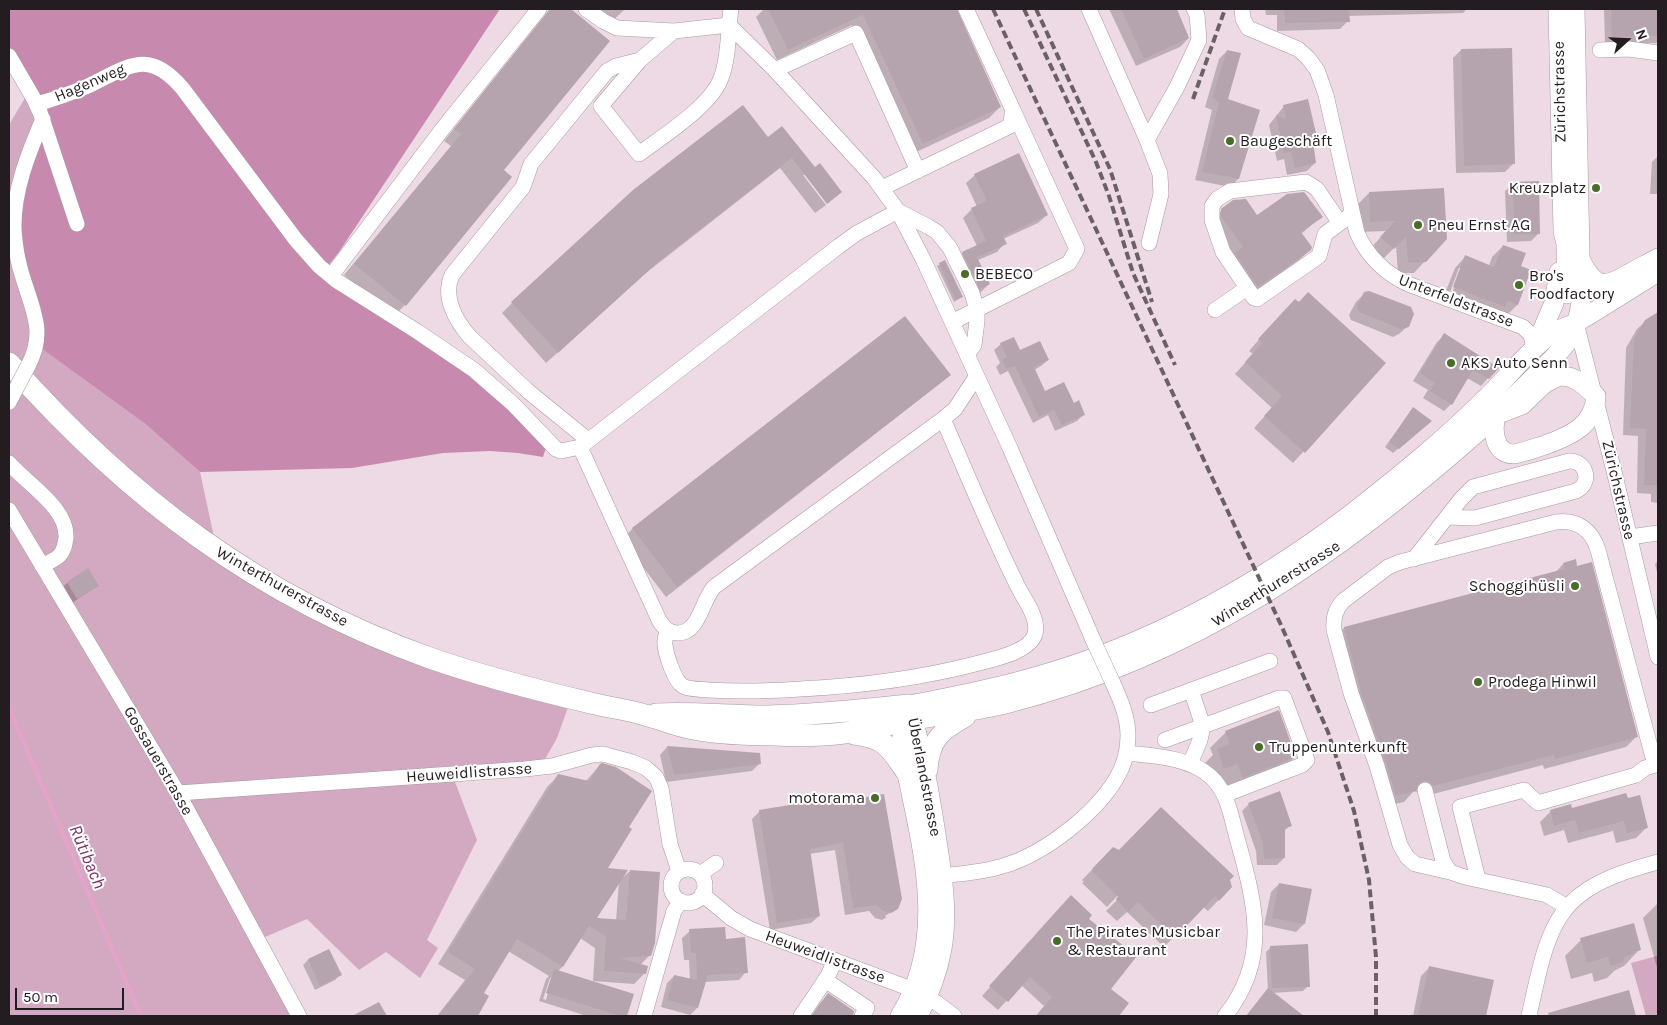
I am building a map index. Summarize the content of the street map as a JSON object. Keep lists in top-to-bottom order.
{
  "streets": {
    "highway": ["Winterthurerstrasse"],
    "main road": ["Zürichstrasse", "Überlandstrasse"],
    "street": [
      "Hagenweg",
      "Unterfeldstrasse",
      "Gossauerstrasse",
      "Heuweidlistrasse"
    ]
  },
  "crossings": [
    ["Hagenweg", "Winterthurerstrasse"],
    ["Zürichstrasse", "Winterthurerstrasse"],
    ["Unterfeldstrasse", "Winterthurerstrasse"],
    ["Winterthurerstrasse", "Überlandstrasse"],
    ["Gossauerstrasse", "Heuweidlistrasse"],
    ["Heuweidlistrasse", "Überlandstrasse"]
  ],
  "water": ["Rütibach"],
  "places": [
    "Baugeschäft",
    "Kreuzplatz",
    "Pneu Ernst AG",
    "BEBECO",
    "Bro's Foodfactory",
    "AKS Auto Senn",
    "Schoggihüsli",
    "Prodega Hinwil",
    "Truppenunterkunft",
    "motorama",
    "The Pirates Musicbar & Restaurant"
  ],
  "scale_bar": "50 m",
  "north": "right"
}
